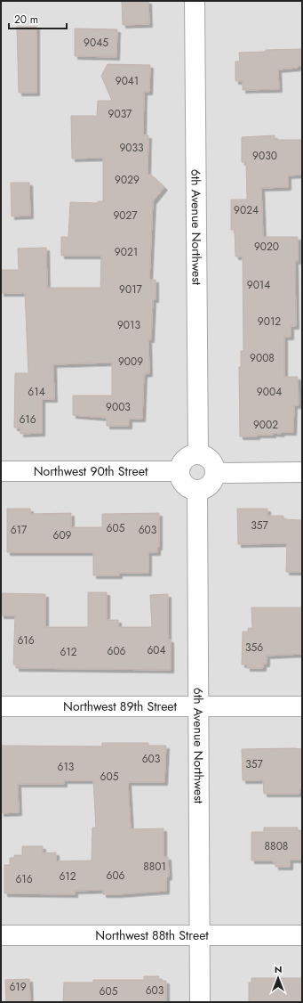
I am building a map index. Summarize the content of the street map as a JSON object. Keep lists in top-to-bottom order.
{
  "streets": {
    "street": [
      "6th Avenue Northwest",
      "Northwest 90th Street",
      "Northwest 89th Street",
      "Northwest 88th Street"
    ]
  },
  "crossings": [
    ["6th Avenue Northwest", "Northwest 90th Street"],
    ["6th Avenue Northwest", "Northwest 89th Street"],
    ["6th Avenue Northwest", "Northwest 88th Street"]
  ],
  "house_numbers": [
    "9045",
    "9041",
    "9037",
    "9033",
    "9030",
    "9029",
    "9024",
    "9027",
    "9020",
    "9021",
    "9014",
    "9017",
    "9012",
    "9013",
    "9008",
    "9009",
    "614",
    "9004",
    "9003",
    "616",
    "9002",
    "357",
    "605",
    "617",
    "603",
    "609",
    "616",
    "356",
    "604",
    "606",
    "612",
    "603",
    "357",
    "613",
    "605",
    "8808",
    "8801",
    "606",
    "612",
    "616",
    "619",
    "603",
    "605"
  ],
  "scale_bar": "20 m",
  "north": "top"
}
